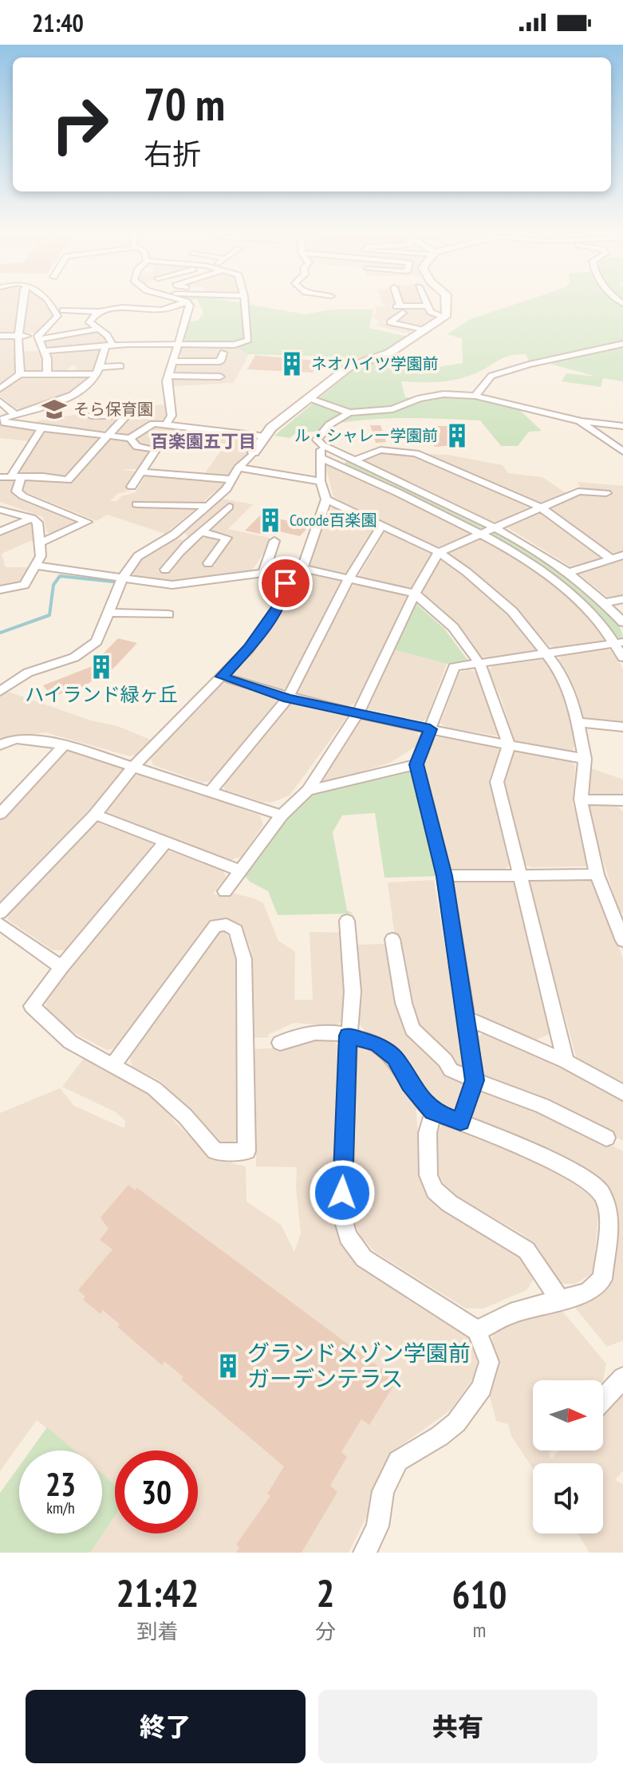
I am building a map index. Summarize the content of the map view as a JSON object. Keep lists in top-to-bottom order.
{
  "districts": ["百楽園五丁目"],
  "places": {
    "building": [
      "ネオハイツ学園前",
      "ル・シャレー学園前",
      "Cocode百楽園",
      "ハイランド緑ヶ丘",
      "グランドメゾン学園前 ガーデンテラス"
    ],
    "school or university": ["そら保育園"]
  },
  "north": "right",
  "page": {
    "status": "21:40",
    "turn": ["70 m", "右折"],
    "speed": "23 km/h",
    "limit": "30",
    "eta": [
      "21:42",
      "到着",
      "2",
      "分",
      "610",
      "m"
    ],
    "buttons": ["終了", "共有"]
  }
}
